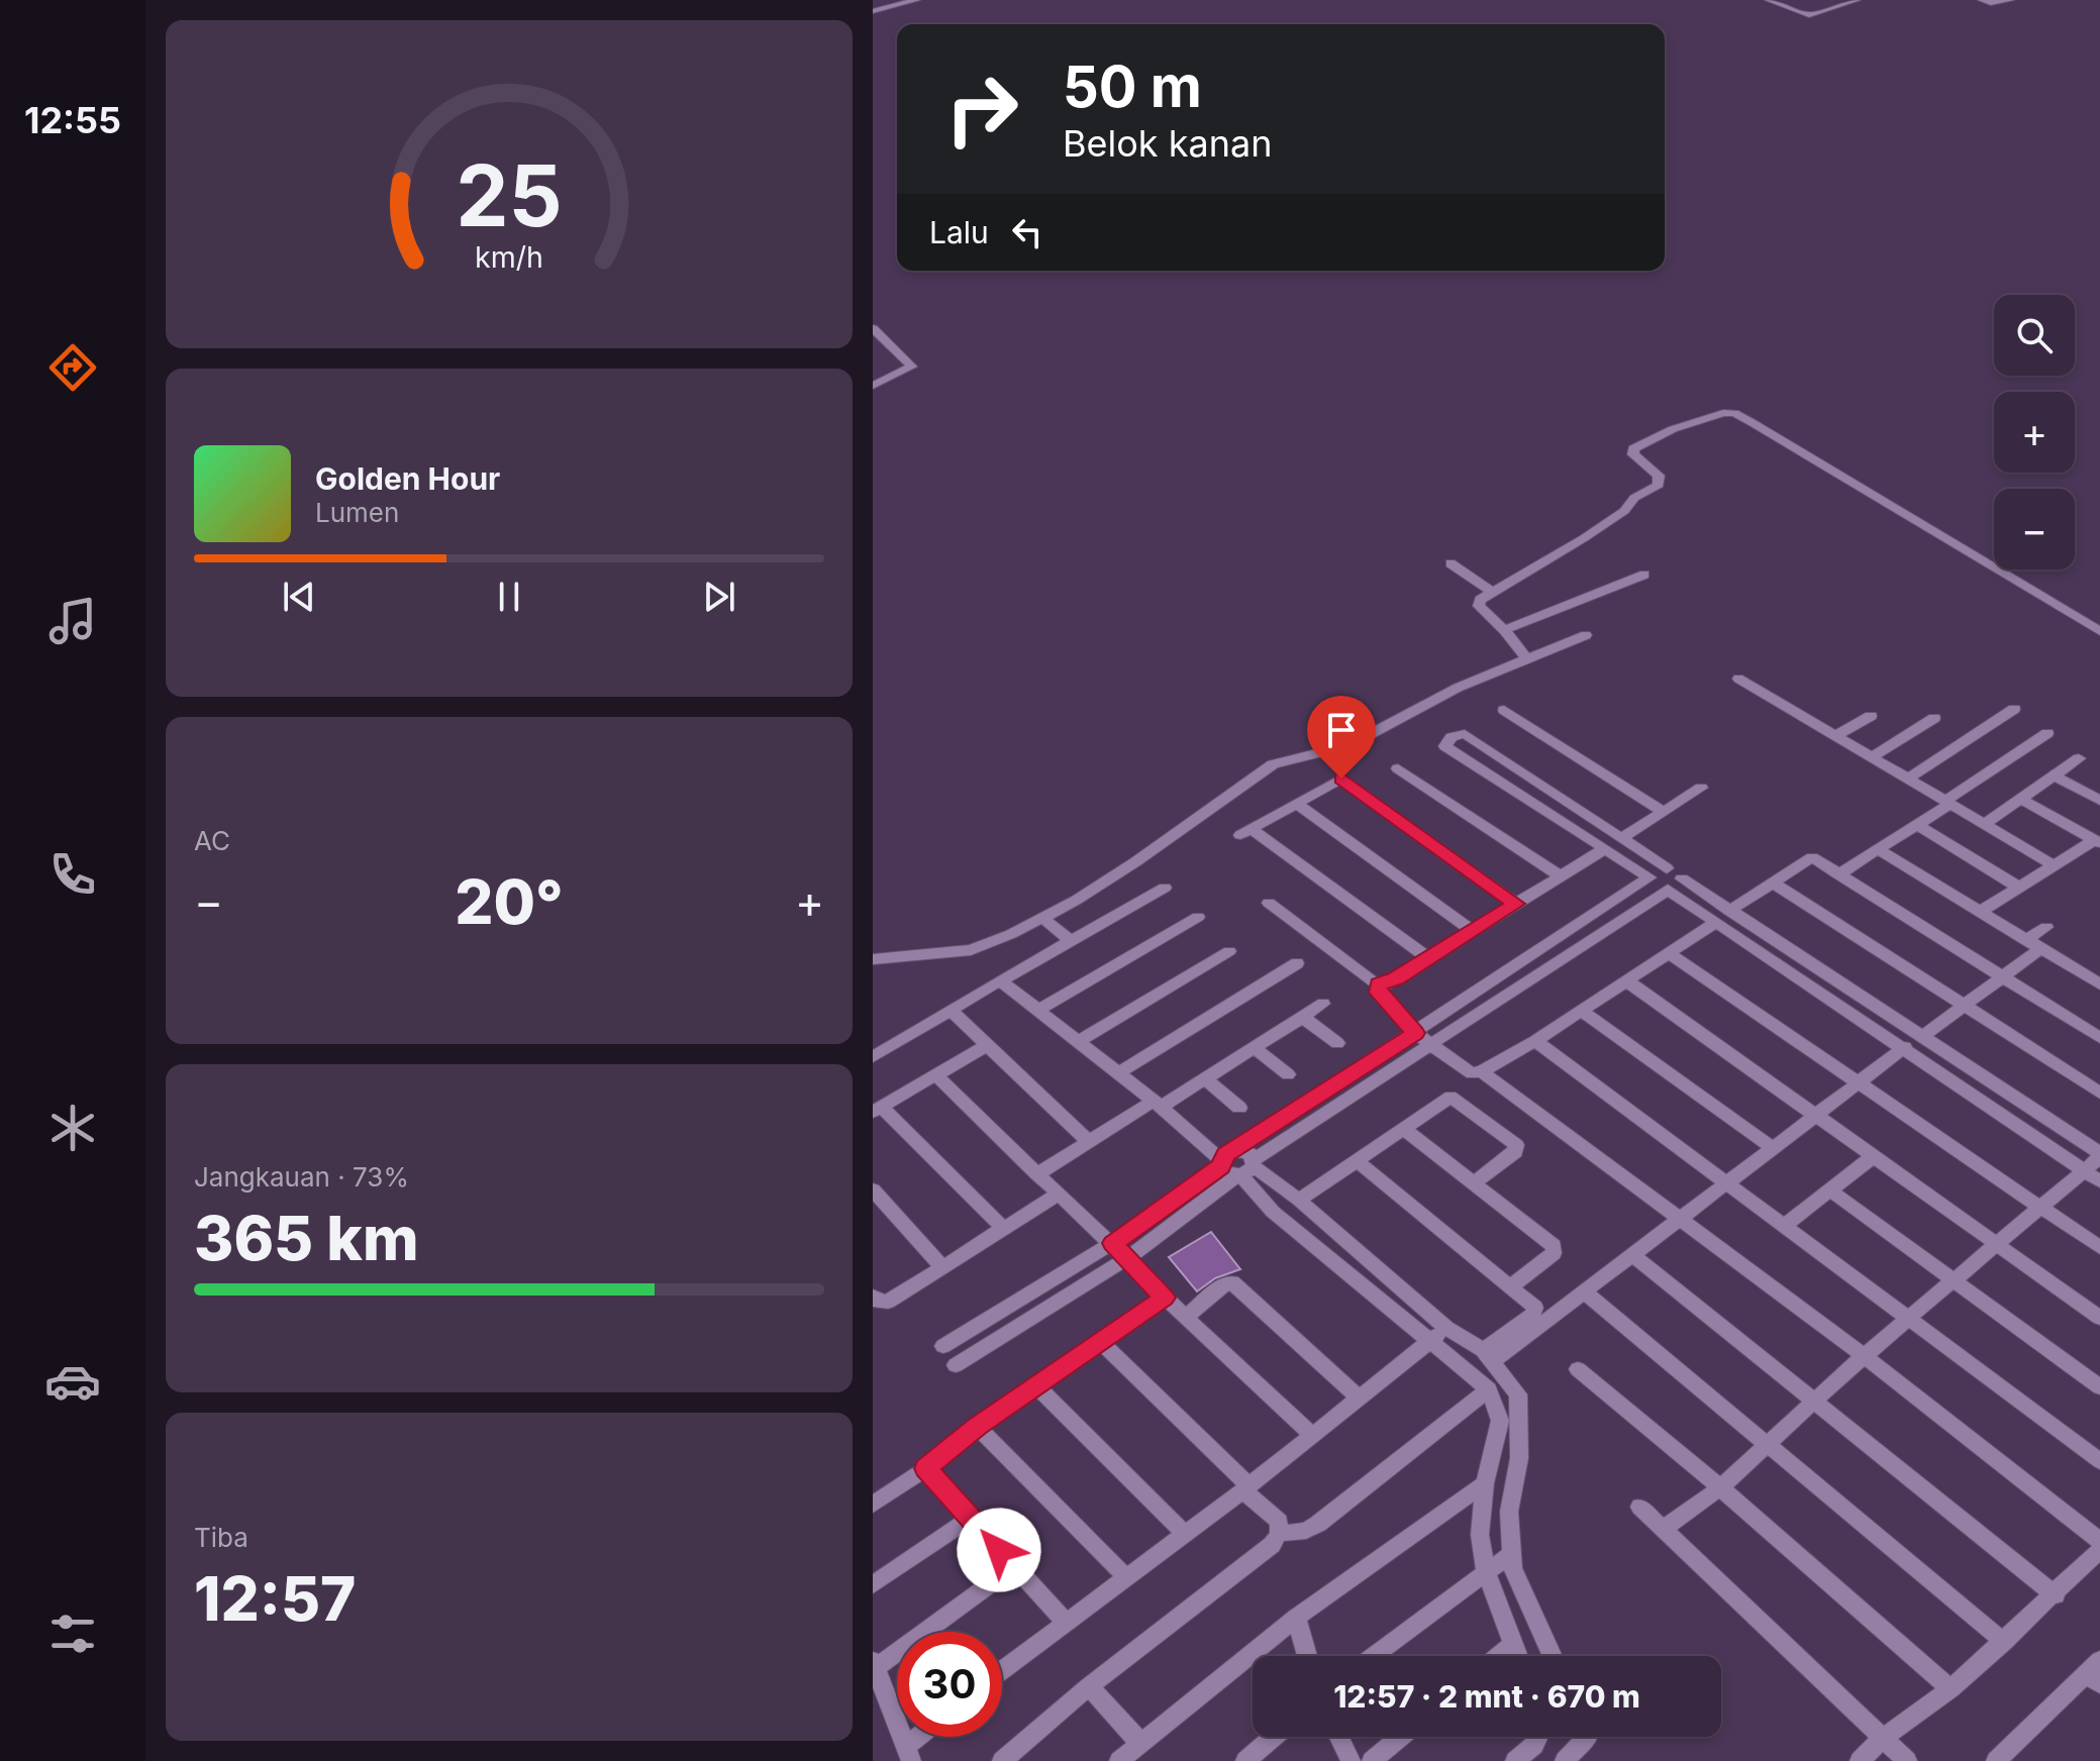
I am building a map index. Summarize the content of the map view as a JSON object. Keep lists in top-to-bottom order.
{
  "page": {
    "tabs": "12:55",
    "turn": ["50 m", "Belok kanan"],
    "then": "Lalu",
    "map_buttons": ["+", "−"],
    "song": ["Golden Hour", "Lumen"],
    "tile": [
      "AC",
      ["Jangkauan · 73%", "365 km"],
      ["Tiba", "12:57"]
    ],
    "heat": ["−", "20°", "+"],
    "limit": "30",
    "trip": "12:57 · 2 mnt · 670 m",
    "gauge": ["25", "km/h"]
  }
}
